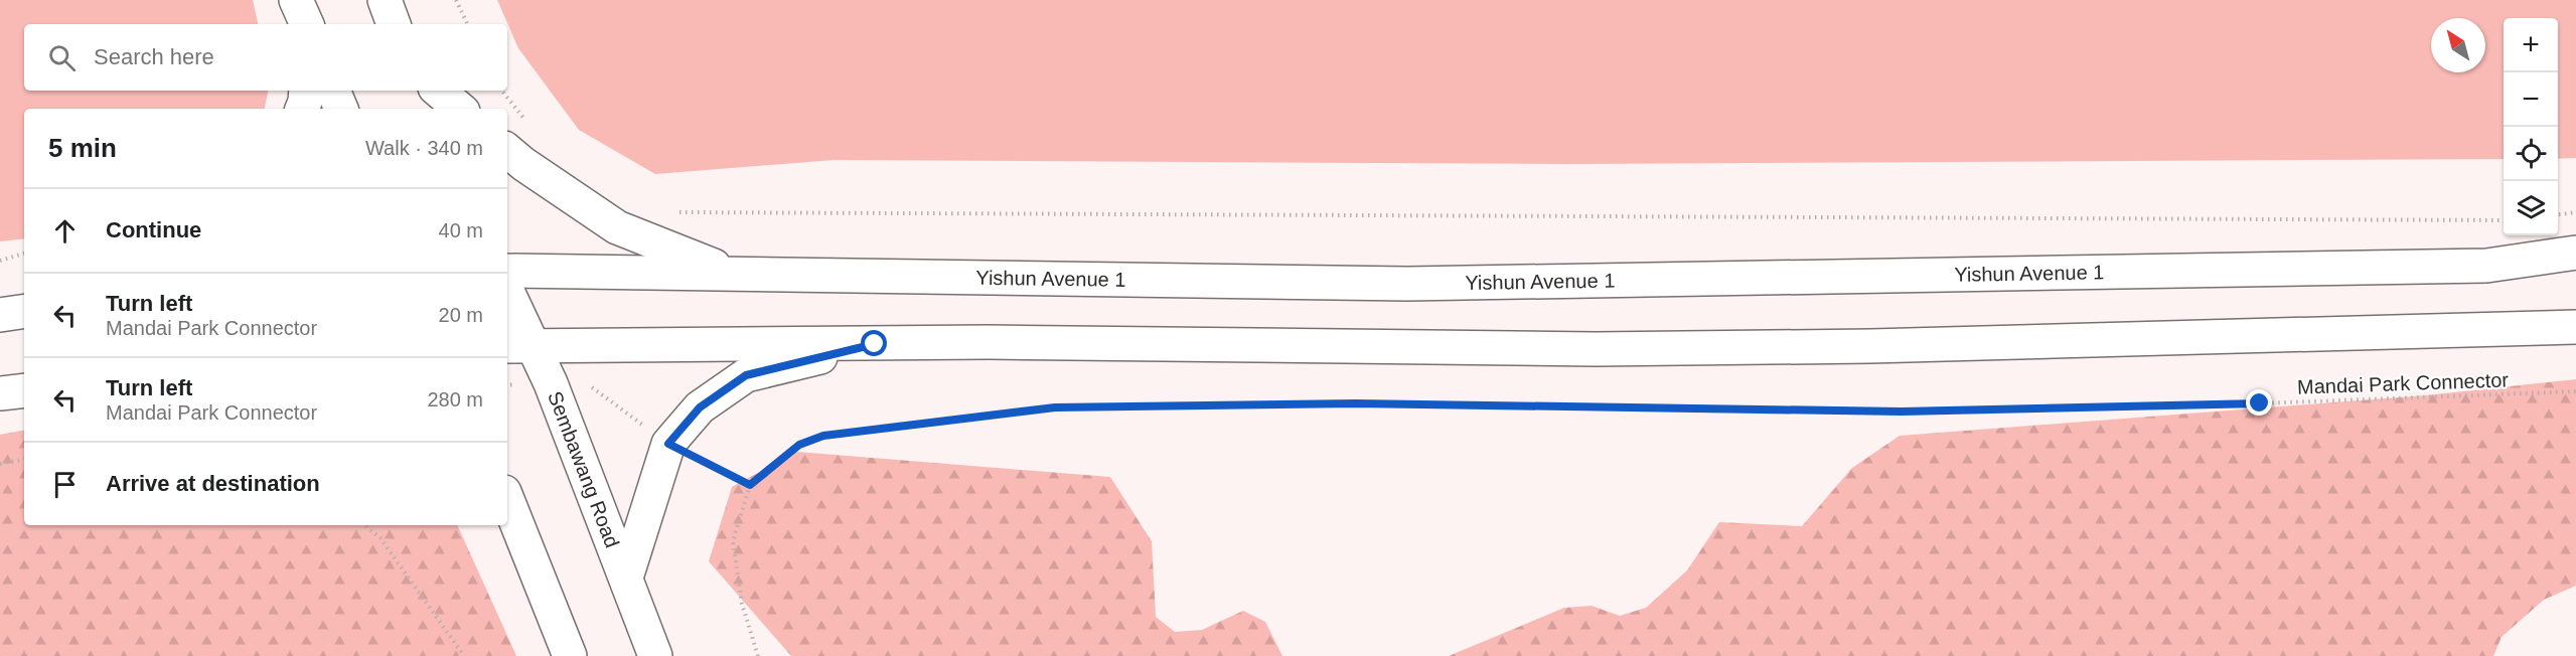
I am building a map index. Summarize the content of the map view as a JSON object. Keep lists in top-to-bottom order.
{
  "streets": {
    "main road": ["Yishun Avenue 1", "Sembawang Road"],
    "path": ["Mandai Park Connector"]
  },
  "north": "top left",
  "page": {
    "map_buttons": ["+", "−"],
    "search": "Search here",
    "heading": ["5 min", "Walk · 340 m"],
    "list": [
      ["Continue", "40 m"],
      ["Turn left", "Mandai Park Connector", "20 m"],
      ["Turn left", "Mandai Park Connector", "280 m"],
      "Arrive at destination"
    ]
  }
}
